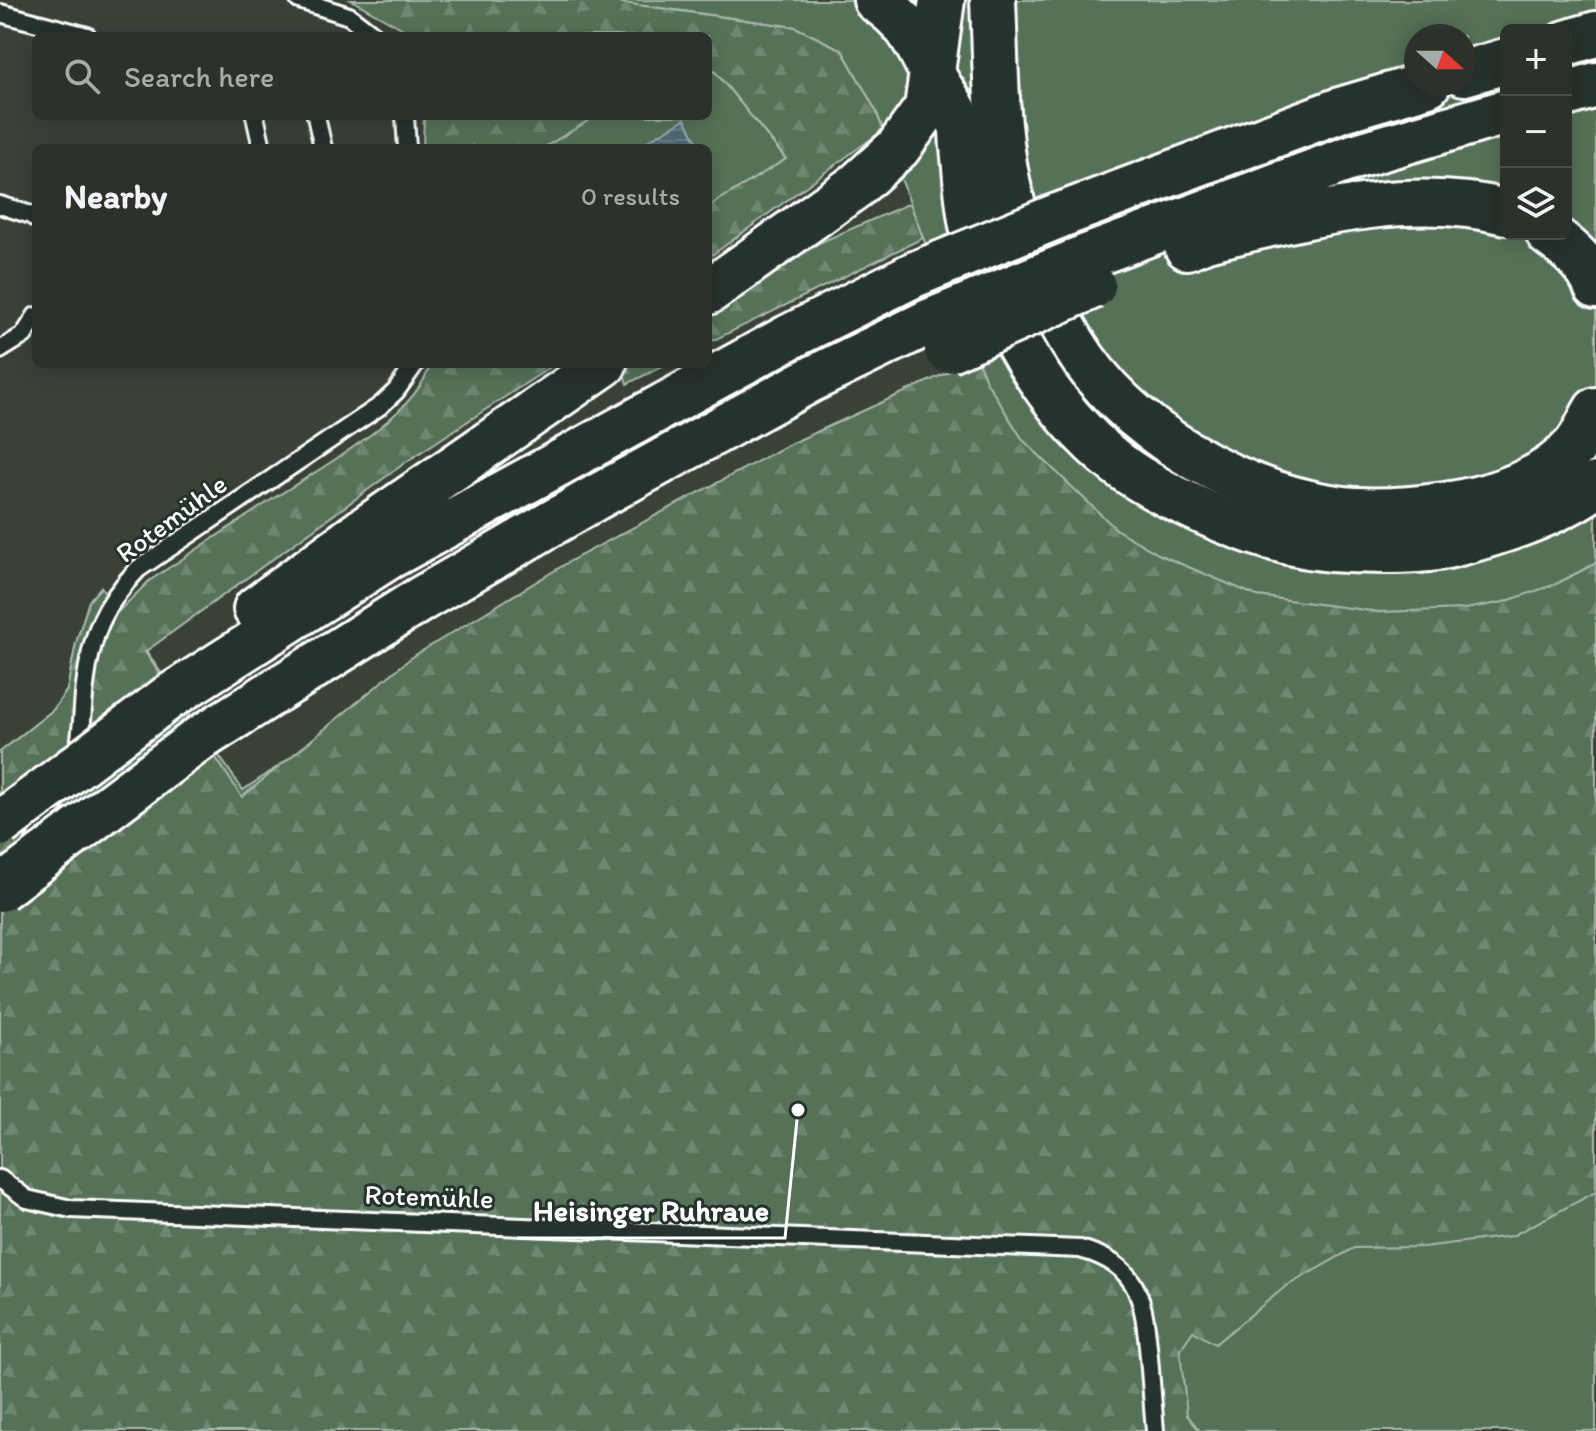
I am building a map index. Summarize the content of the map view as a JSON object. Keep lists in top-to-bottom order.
{
  "streets": {
    "lane": ["Rotemühle"]
  },
  "places": ["Heisinger Ruhraue"],
  "north": "right",
  "page": {
    "map_buttons": ["+", "−"],
    "search": "Search here",
    "heading": ["Nearby", "0 results"]
  }
}
